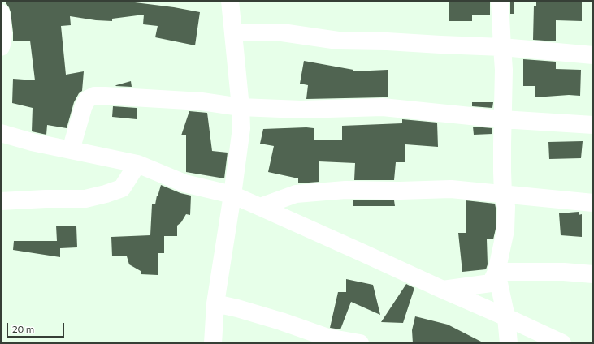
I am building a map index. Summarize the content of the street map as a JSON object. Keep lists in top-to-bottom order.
{
  "scale_bar": "20 m"
}
